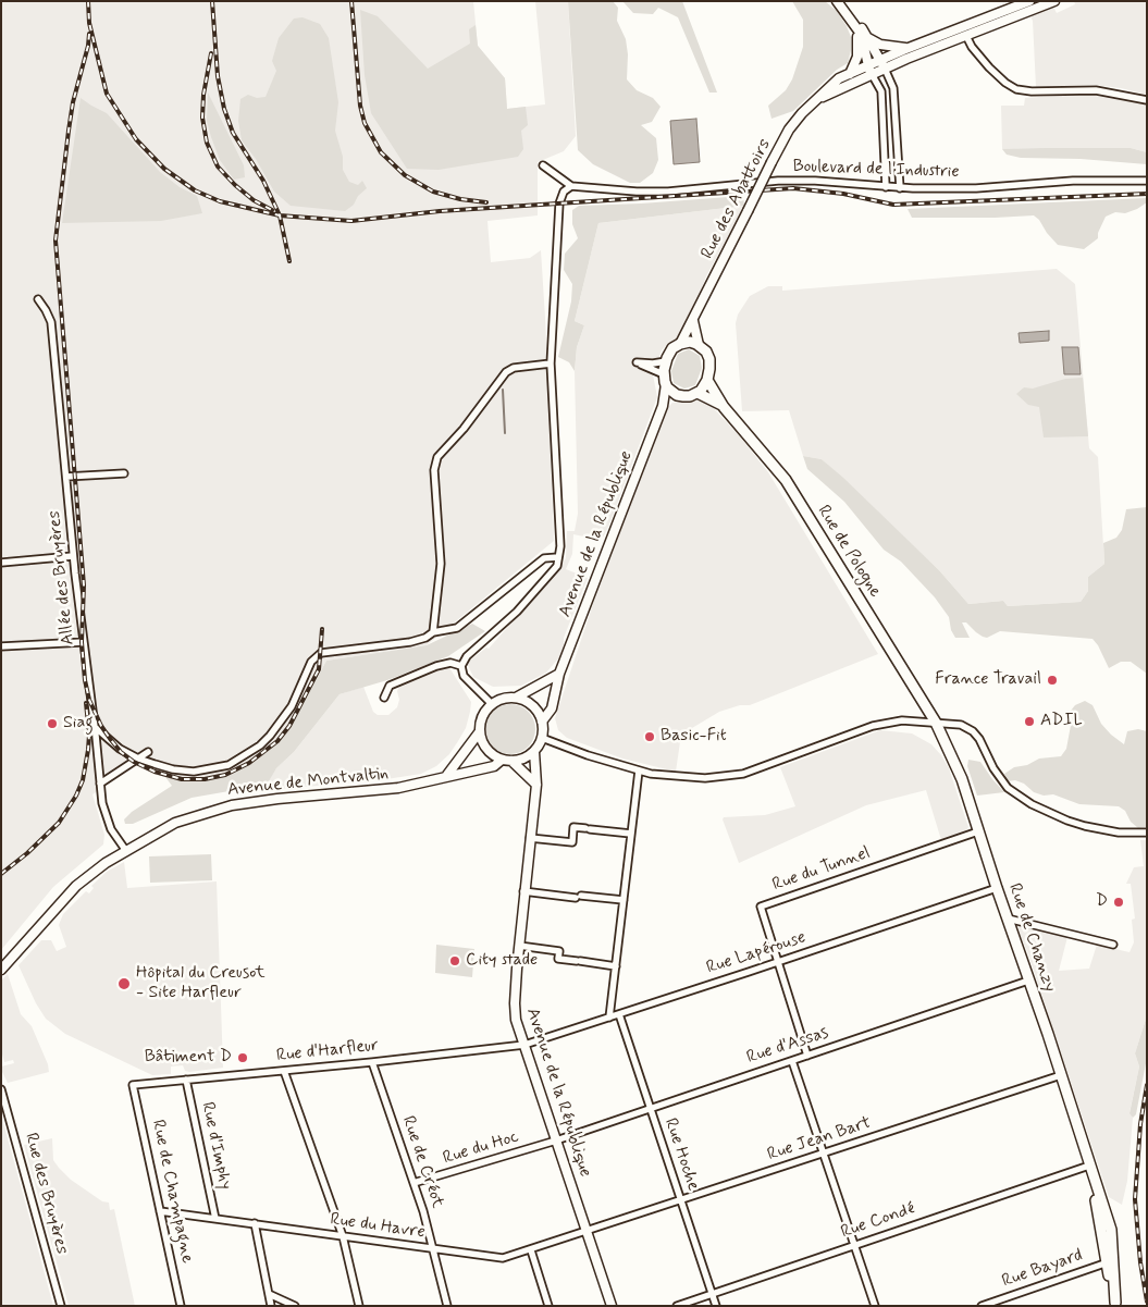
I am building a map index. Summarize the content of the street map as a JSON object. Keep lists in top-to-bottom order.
{
  "streets": {
    "main road": ["Rue de Pologne", "Rue de Chanzy"],
    "street": [
      "Boulevard de l'Industrie",
      "Rue des Abattoirs",
      "Avenue de la République",
      "Allée des Bruyères",
      "Avenue de Montvaltin",
      "Rue du Tunnel",
      "Rue Lapérouse",
      "Rue d'Assas",
      "Rue d'Harfleur",
      "Rue Jean Bart",
      "Rue d'Imphy",
      "Rue du Hoc",
      "Rue Hoche",
      "Rue de Créot",
      "Rue de Champagne",
      "Rue des Bruyères",
      "Rue Condé",
      "Rue du Havre",
      "Rue Bayard"
    ]
  },
  "crossings": [
    ["Rue des Abattoirs", "Avenue de la République"],
    ["Rue des Abattoirs", "Rue de Pologne"],
    ["Avenue de la République", "Rue de Pologne"],
    ["Avenue de la République", "Avenue de Montvaltin"],
    ["Avenue de la République", "Rue Lapérouse"],
    ["Avenue de la République", "Rue d'Assas"],
    ["Avenue de la République", "Rue d'Harfleur"],
    ["Avenue de la République", "Rue Jean Bart"],
    ["Avenue de la République", "Rue du Hoc"],
    ["Avenue de la République", "Rue du Havre"],
    ["Rue de Pologne", "Rue de Chanzy"],
    ["Allée des Bruyères", "Avenue de Montvaltin"],
    ["Rue du Tunnel", "Rue de Chanzy"],
    ["Rue du Tunnel", "Rue Lapérouse"],
    ["Rue du Tunnel", "Rue d'Assas"],
    ["Rue de Chanzy", "Rue Lapérouse"],
    ["Rue de Chanzy", "Rue d'Assas"],
    ["Rue de Chanzy", "Rue Jean Bart"],
    ["Rue de Chanzy", "Rue Condé"],
    ["Rue de Chanzy", "Rue Bayard"],
    ["Rue Lapérouse", "Rue d'Harfleur"],
    ["Rue Lapérouse", "Rue Hoche"],
    ["Rue d'Assas", "Rue du Hoc"],
    ["Rue d'Assas", "Rue Hoche"],
    ["Rue d'Harfleur", "Rue d'Imphy"],
    ["Rue d'Harfleur", "Rue de Créot"],
    ["Rue d'Harfleur", "Rue de Champagne"],
    ["Rue Jean Bart", "Rue Hoche"],
    ["Rue Jean Bart", "Rue du Havre"],
    ["Rue d'Imphy", "Rue du Havre"],
    ["Rue du Hoc", "Rue de Créot"],
    ["Rue Hoche", "Rue Condé"],
    ["Rue de Créot", "Rue du Havre"],
    ["Rue de Champagne", "Rue du Havre"]
  ],
  "places": [
    "France Travail",
    "ADIL",
    "Siag",
    "Basic-Fit",
    "D",
    "City stade",
    "Hôpital du Creusot - Site Harfleur",
    "Bâtiment D"
  ]
}
